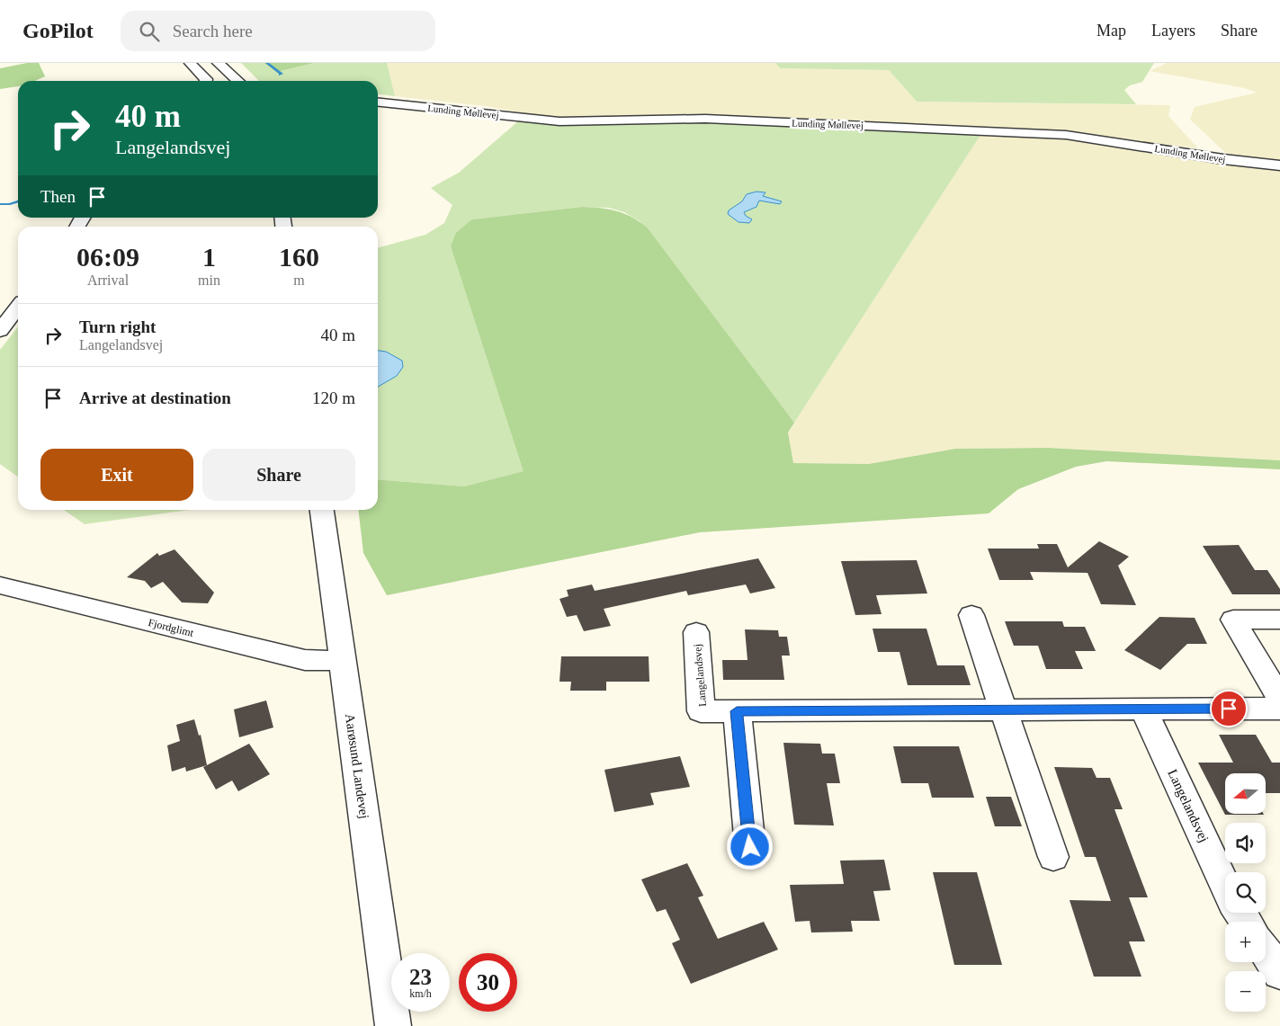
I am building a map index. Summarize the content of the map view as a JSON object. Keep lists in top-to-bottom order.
{
  "streets": {
    "street": [
      "Lunding Møllevej",
      "Fjordglimt",
      "Langelandsvej",
      "Aarøsund Landevej"
    ]
  },
  "crossings": [
    ["Fjordglimt", "Aarøsund Landevej"]
  ],
  "north": "left",
  "page": {
    "header": "GoPilot",
    "search": "Search here",
    "nav": ["Map", "Layers", "Share"],
    "turn": ["40 m", "Langelandsvej"],
    "then": "Then",
    "eta": [
      "06:09",
      "Arrival",
      "1",
      "min",
      "160",
      "m"
    ],
    "list": [
      {
        "name": "Turn right",
        "note": "Langelandsvej",
        "value": "40 m"
      },
      {
        "name": "Arrive at destination",
        "value": "120 m"
      }
    ],
    "buttons": ["Exit", "Share"],
    "map_buttons": ["+", "−"],
    "speed": "23 km/h",
    "limit": "30"
  }
}
